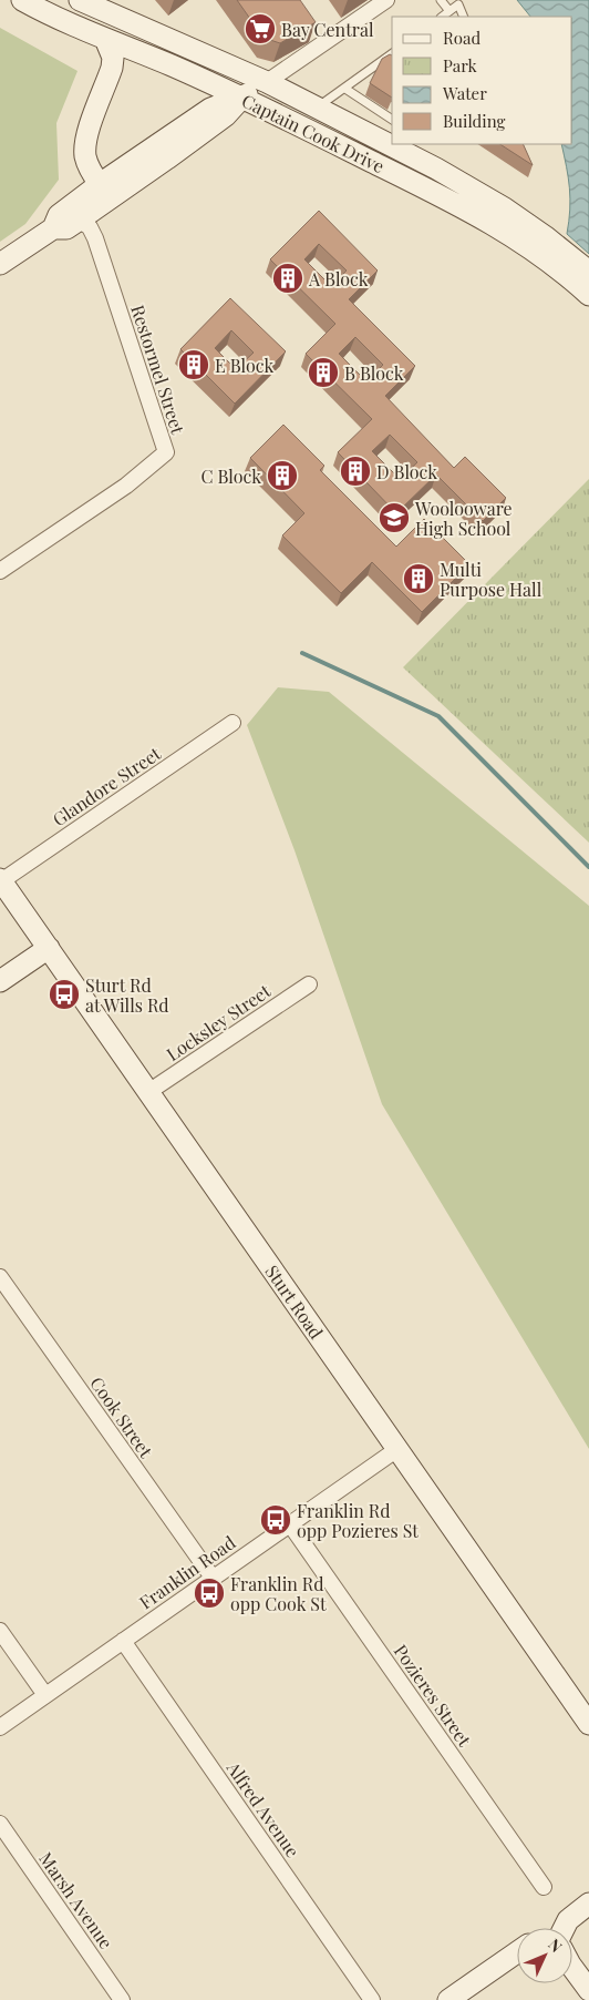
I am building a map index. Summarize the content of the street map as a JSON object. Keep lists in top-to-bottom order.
{
  "streets": {
    "street": [
      "Captain Cook Drive",
      "Restormel Street",
      "Glandore Street",
      "Locksley Street",
      "Sturt Road",
      "Cook Street",
      "Franklin Road",
      "Pozieres Street",
      "Alfred Avenue",
      "Marsh Avenue"
    ]
  },
  "crossings": [
    ["Glandore Street", "Sturt Road"],
    ["Locksley Street", "Sturt Road"],
    ["Sturt Road", "Franklin Road"],
    ["Cook Street", "Franklin Road"],
    ["Franklin Road", "Pozieres Street"],
    ["Franklin Road", "Alfred Avenue"]
  ],
  "places": {
    "supermarket": ["Bay Central"],
    "building": [
      "A Block",
      "E Block",
      "B Block",
      "D Block",
      "C Block",
      "Multi Purpose Hall"
    ],
    "school or university": ["Woolooware High School"],
    "bus stop": ["Sturt Rd at Wills Rd", "Franklin Rd opp Pozieres St", "Franklin Rd opp Cook St"]
  },
  "legend": [
    "Road",
    "Park",
    "Water",
    "Building"
  ],
  "north": "top right"
}
